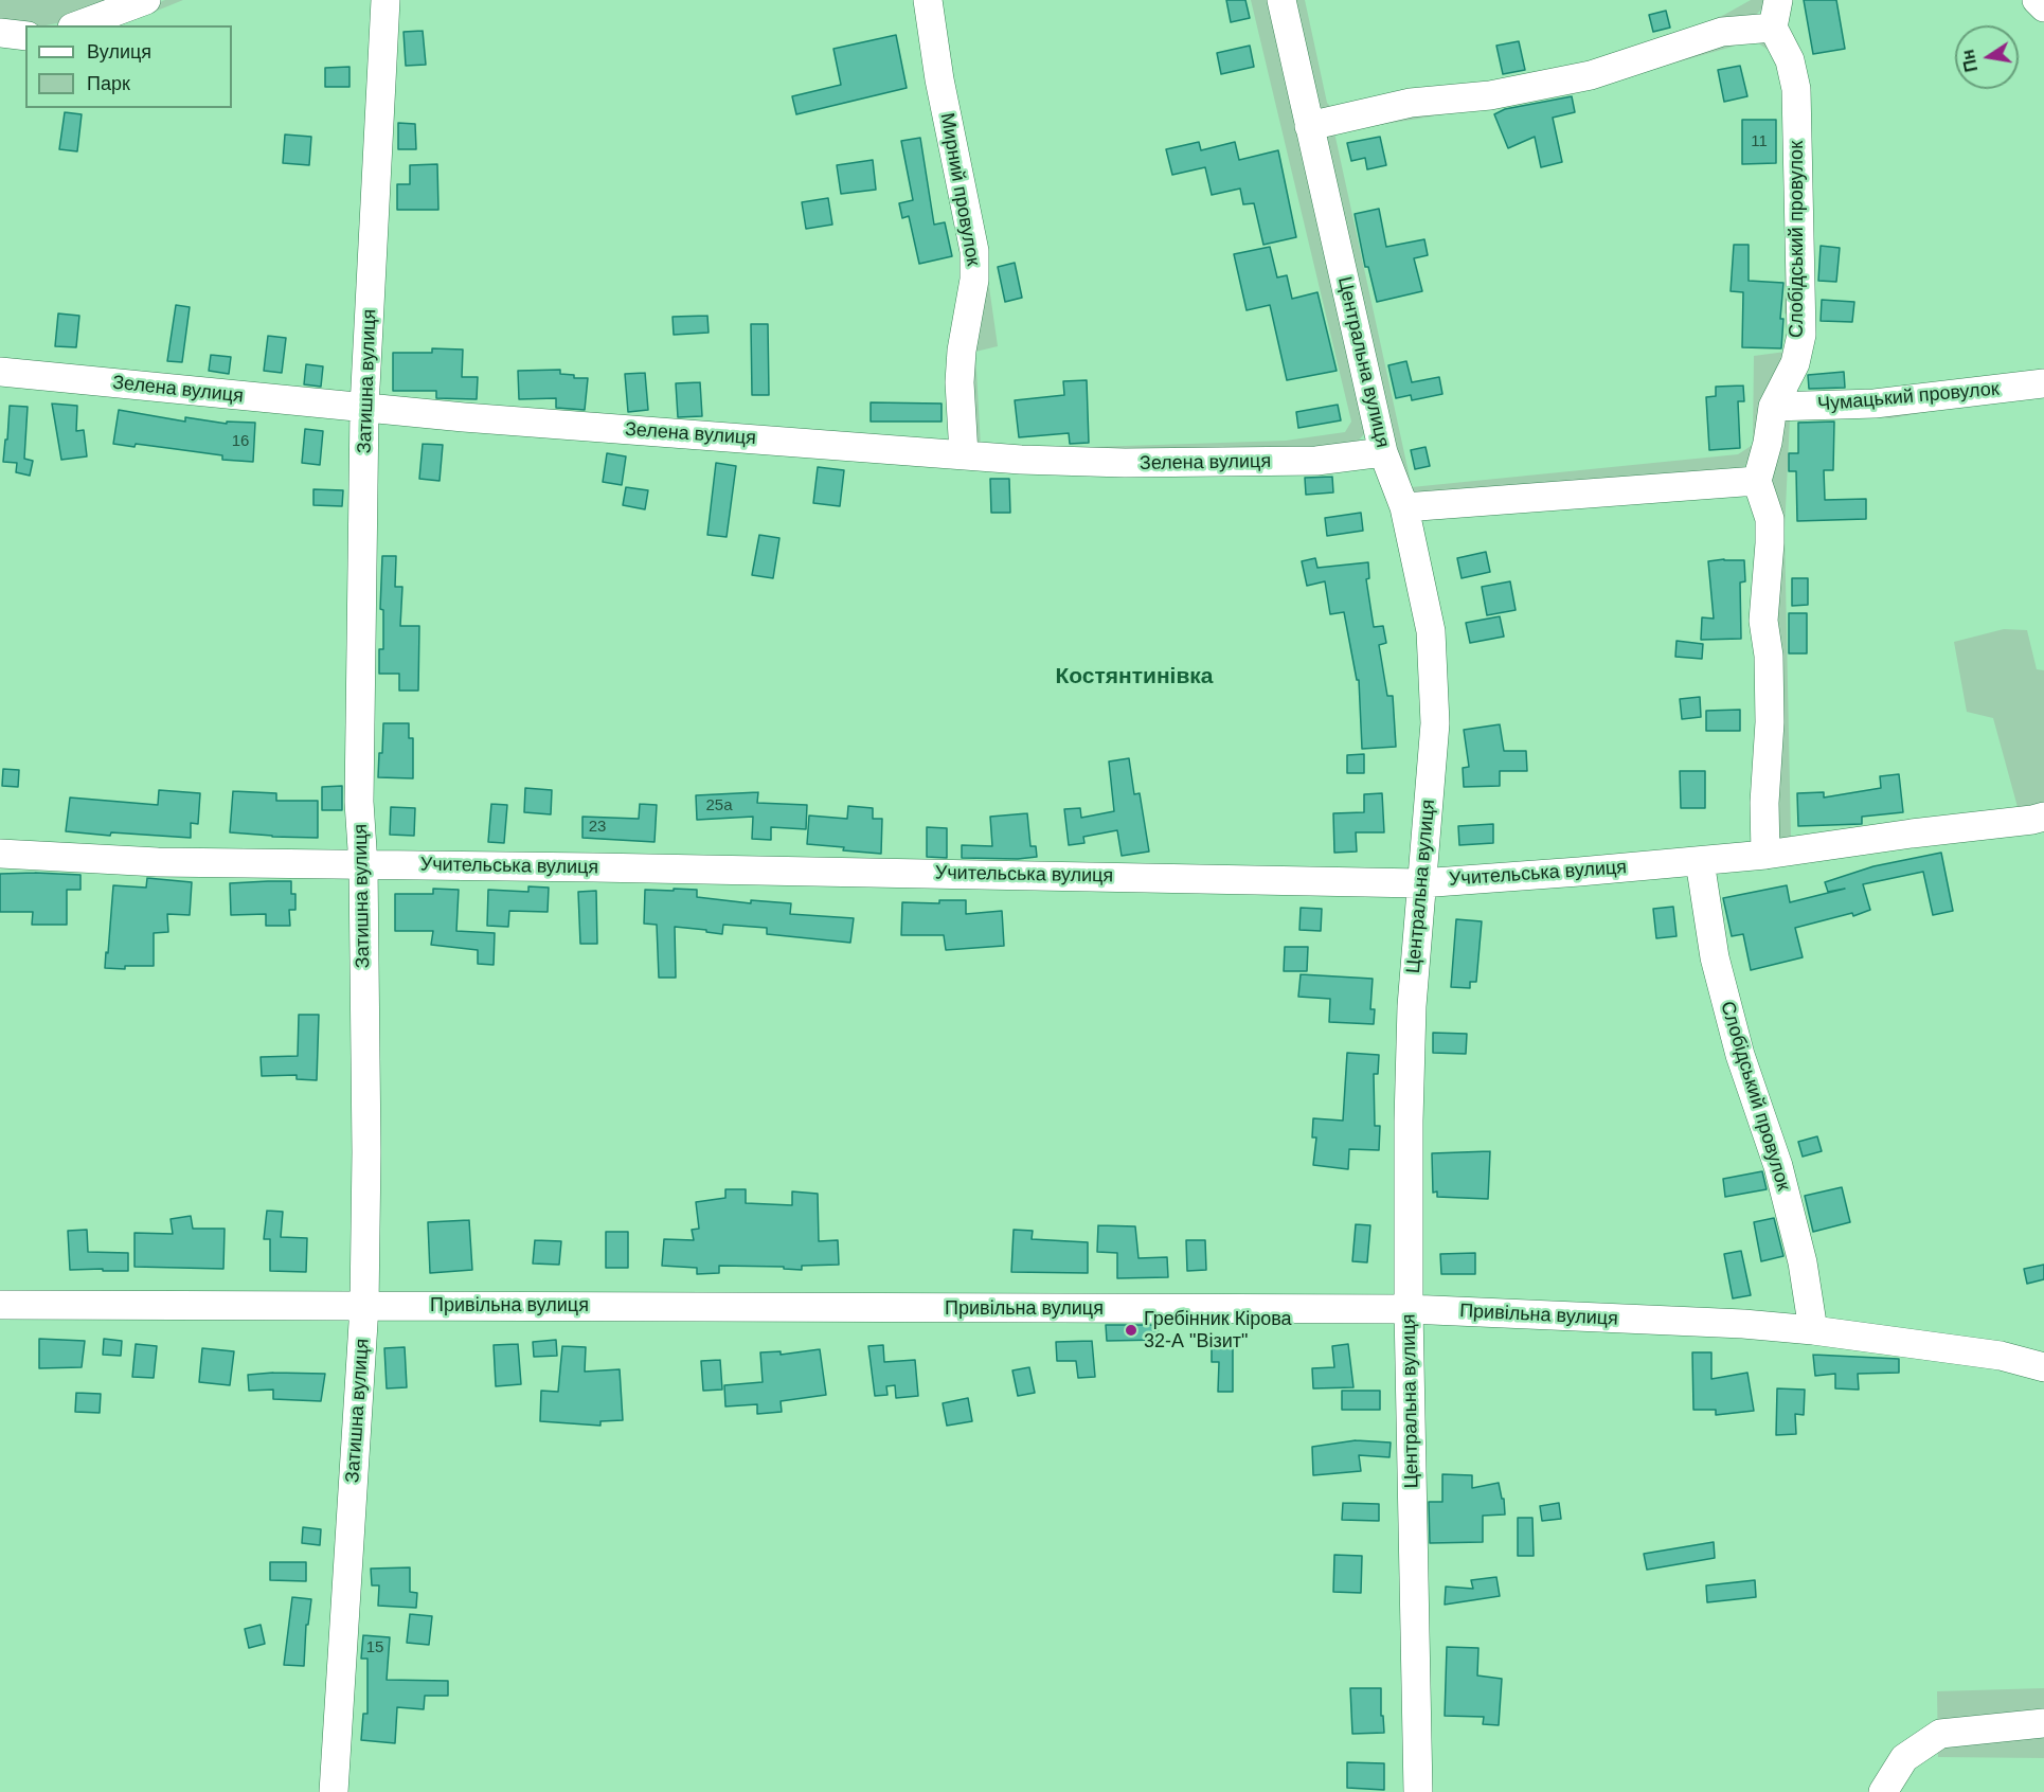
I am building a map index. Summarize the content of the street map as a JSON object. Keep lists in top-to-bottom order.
{
  "streets": {
    "street": [
      "Мирний провулок",
      "Слобідський провулок",
      "Центральна вулиця",
      "Затишна вулиця",
      "Зелена вулиця",
      "Чумацький провулок",
      "Учительська вулиця",
      "Привільна вулиця"
    ]
  },
  "crossings": [
    ["Мирний провулок", "Зелена вулиця"],
    ["Слобідський провулок", "Чумацький провулок"],
    ["Слобідський провулок", "Учительська вулиця"],
    ["Слобідський провулок", "Привільна вулиця"],
    ["Центральна вулиця", "Зелена вулиця"],
    ["Центральна вулиця", "Учительська вулиця"],
    ["Центральна вулиця", "Привільна вулиця"],
    ["Затишна вулиця", "Зелена вулиця"],
    ["Затишна вулиця", "Учительська вулиця"],
    ["Затишна вулиця", "Привільна вулиця"]
  ],
  "districts": ["Костянтинівка"],
  "places": ["Гребінник Кірова 32-А \"Візит\""],
  "house_numbers": [
    "11",
    "16",
    "25а",
    "23",
    "15"
  ],
  "legend": ["Вулиця", "Парк"],
  "north": "left"
}
